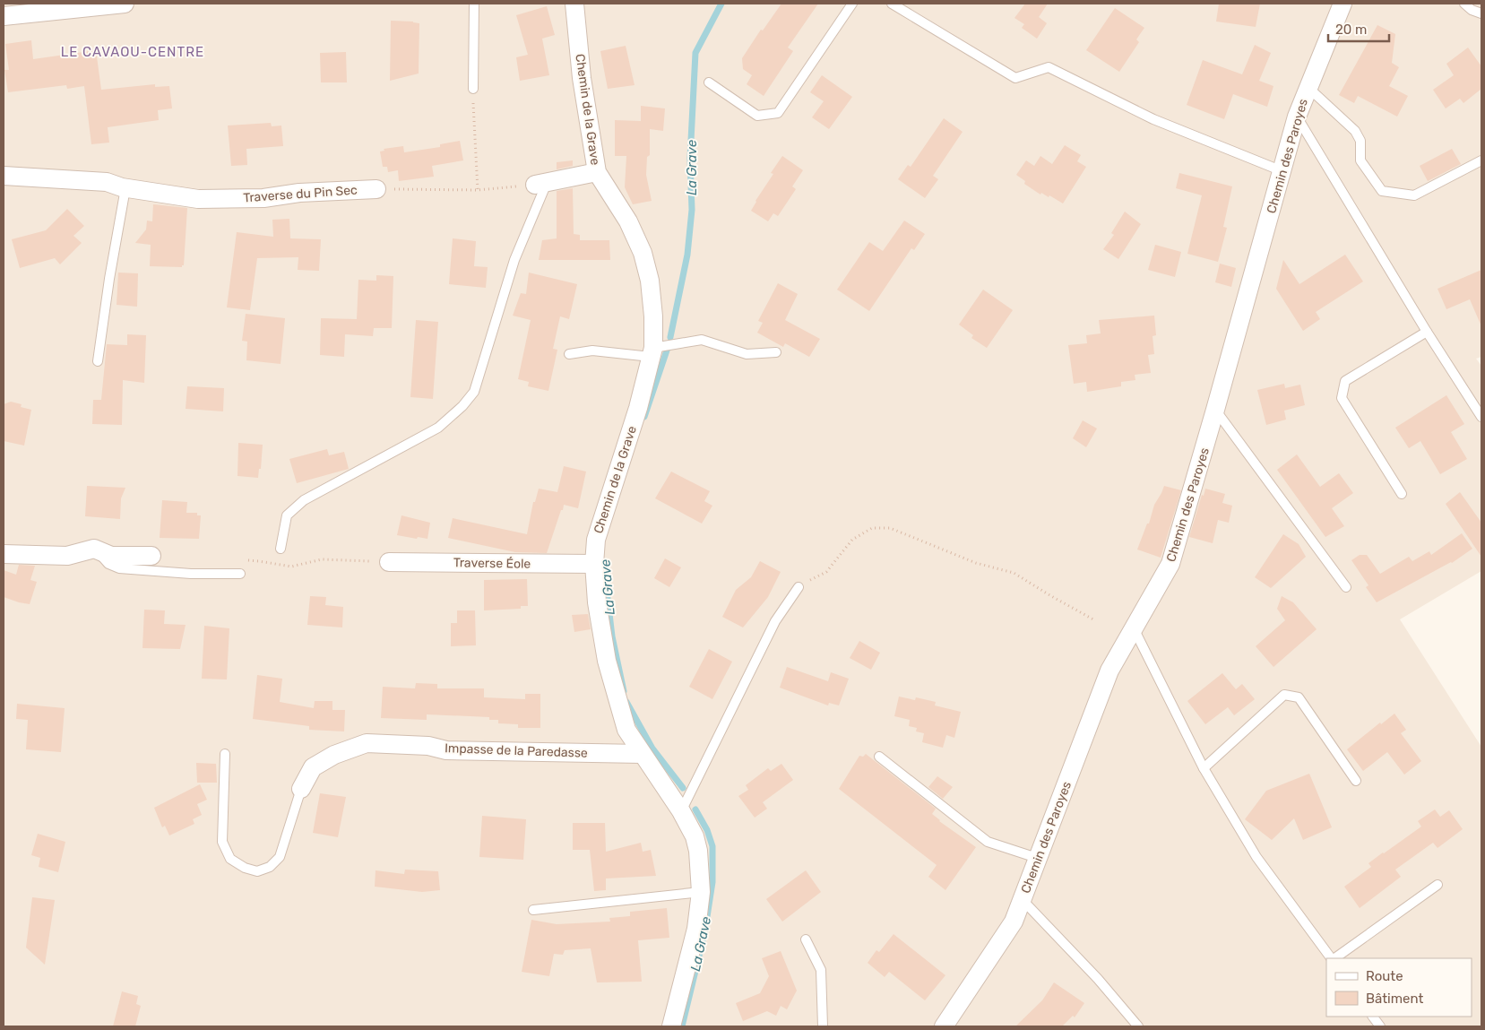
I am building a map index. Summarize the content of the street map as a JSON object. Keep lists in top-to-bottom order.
{
  "streets": {
    "street": [
      "Chemin de la Grave",
      "Chemin des Paroyes",
      "Traverse du Pin Sec",
      "Traverse Éole",
      "Impasse de la Paredasse"
    ]
  },
  "crossings": [
    ["Chemin de la Grave", "Traverse Éole"],
    ["Chemin de la Grave", "Impasse de la Paredasse"]
  ],
  "districts": ["LE CAVAOU-CENTRE"],
  "water": ["La Grave"],
  "legend": ["Route", "Bâtiment"],
  "scale_bar": "20 m"
}
